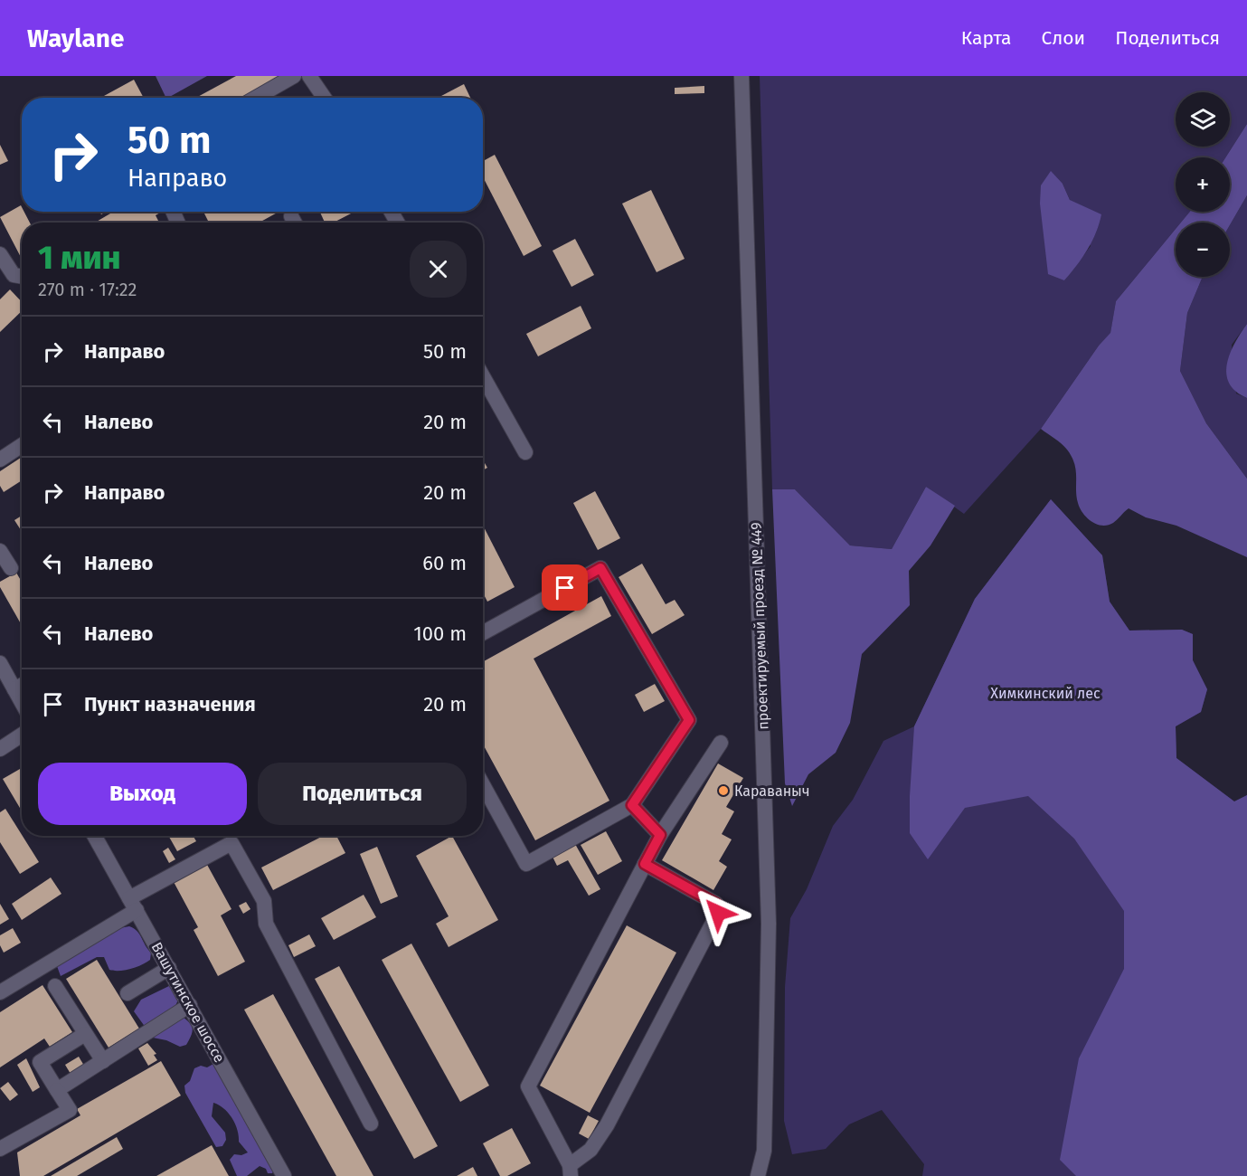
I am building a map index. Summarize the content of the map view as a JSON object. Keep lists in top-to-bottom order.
{
  "streets": {
    "street": ["проектируемый проезд № 449", "Вашутинское шоссе"]
  },
  "parks": ["Химкинский лес"],
  "places": ["Караваныч"],
  "page": {
    "header": "Waylane",
    "nav": ["Карта", "Слои", "Поделиться"],
    "map_buttons": ["+", "−"],
    "turn": ["50 m", "Направо"],
    "heading": ["1 мин", "270 m · 17:22"],
    "list": [
      {
        "name": "Направо",
        "value": "50 m"
      },
      {
        "name": "Налево",
        "value": "20 m"
      },
      {
        "name": "Направо",
        "value": "20 m"
      },
      {
        "name": "Налево",
        "value": "60 m"
      },
      {
        "name": "Налево",
        "value": "100 m"
      },
      {
        "name": "Пункт назначения",
        "value": "20 m"
      }
    ],
    "buttons": ["Выход", "Поделиться"]
  }
}
